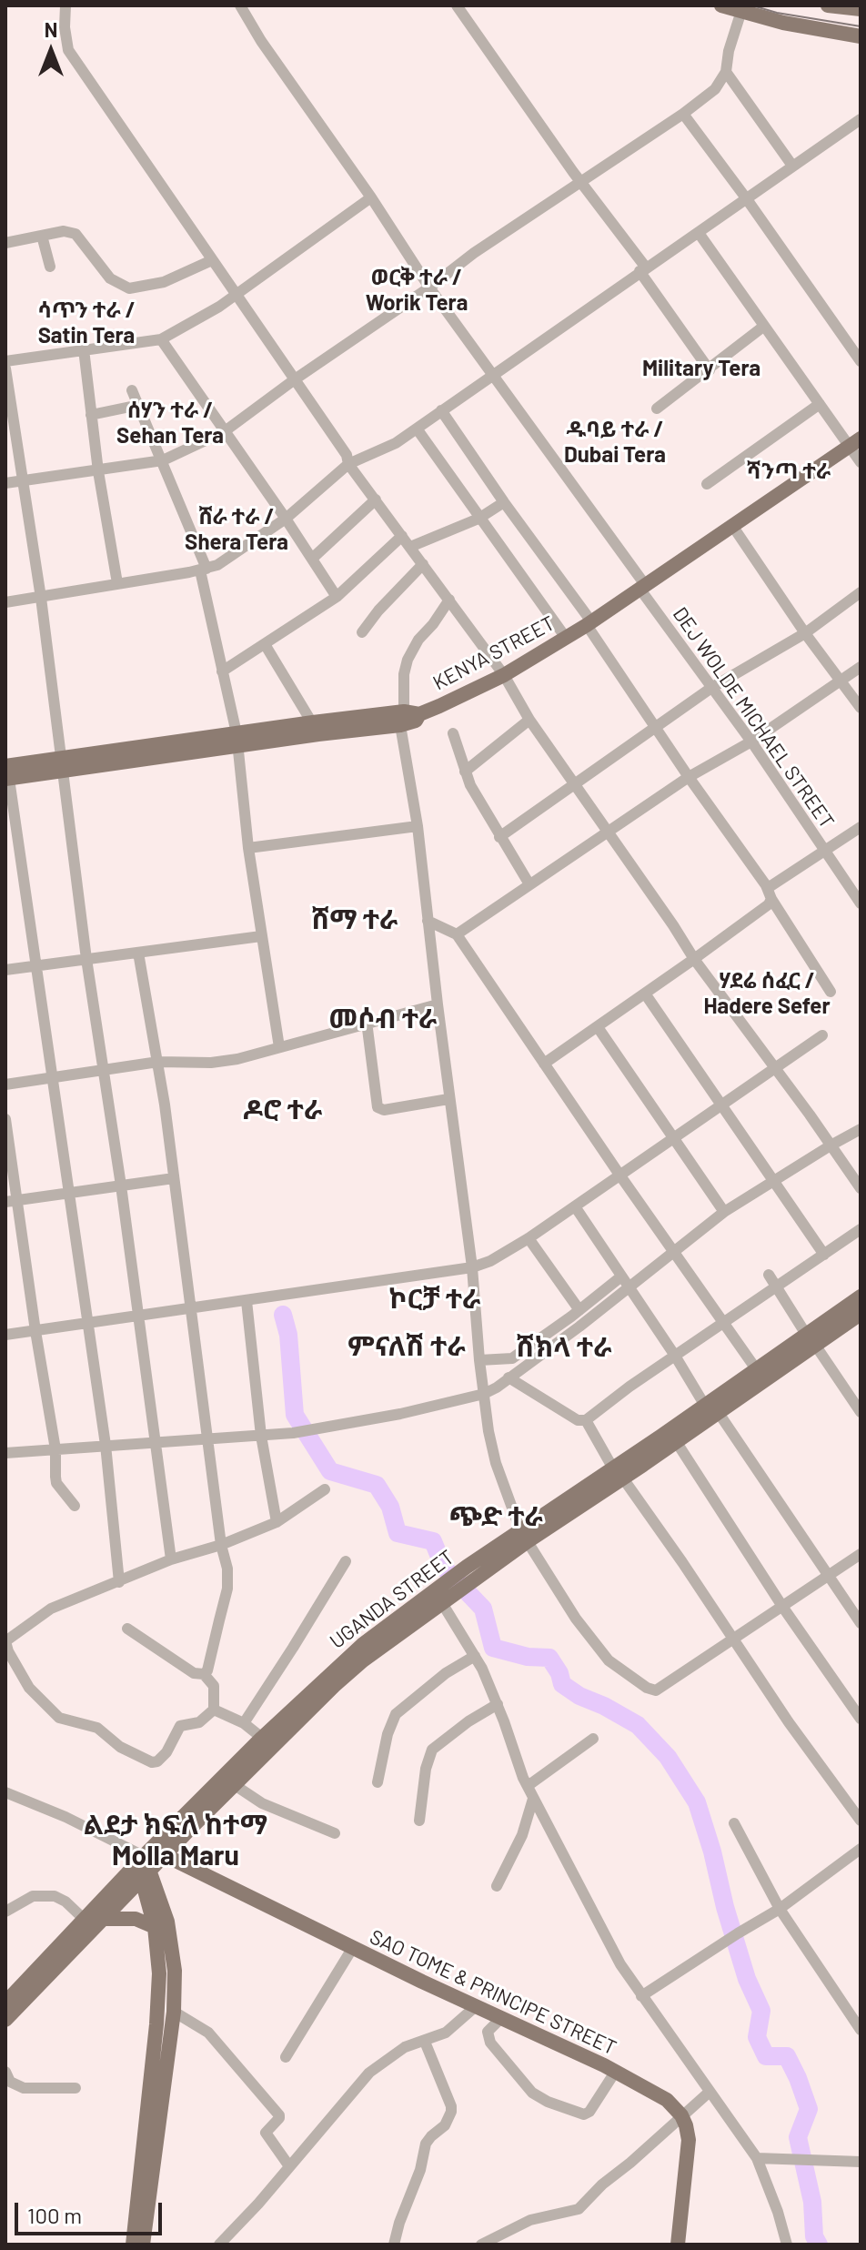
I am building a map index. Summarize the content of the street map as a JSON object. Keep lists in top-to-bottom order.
{
  "streets": {
    "main road": ["KENYA STREET", "UGANDA STREET", "SAO TOME & PRINCIPE STREET"],
    "street": ["DEJ WOLDE MICHAEL STREET"]
  },
  "crossings": [
    ["KENYA STREET", "DEJ WOLDE MICHAEL STREET"],
    ["UGANDA STREET", "SAO TOME & PRINCIPE STREET"]
  ],
  "districts": [
    "ወርቅ ተራ / Worik Tera",
    "ሳጥን ተራ / Satin Tera",
    "Military Tera",
    "ሰሃን ተራ / Sehan Tera",
    "ዱባይ ተራ / Dubai Tera",
    "ሻንጣ ተራ",
    "ሸራ ተራ / Shera Tera",
    "ሸማ ተራ",
    "ሃደሬ ሰፈር / Hadere Sefer",
    "መሶብ ተራ",
    "ዶሮ ተራ",
    "ኮርቻ ተራ",
    "ምናለሽ ተራ",
    "ሸክላ ተራ",
    "ጭድ ተራ",
    "ልደታ ክፍለ ከተማ Molla Maru"
  ],
  "scale_bar": "100 m",
  "north": "top"
}
